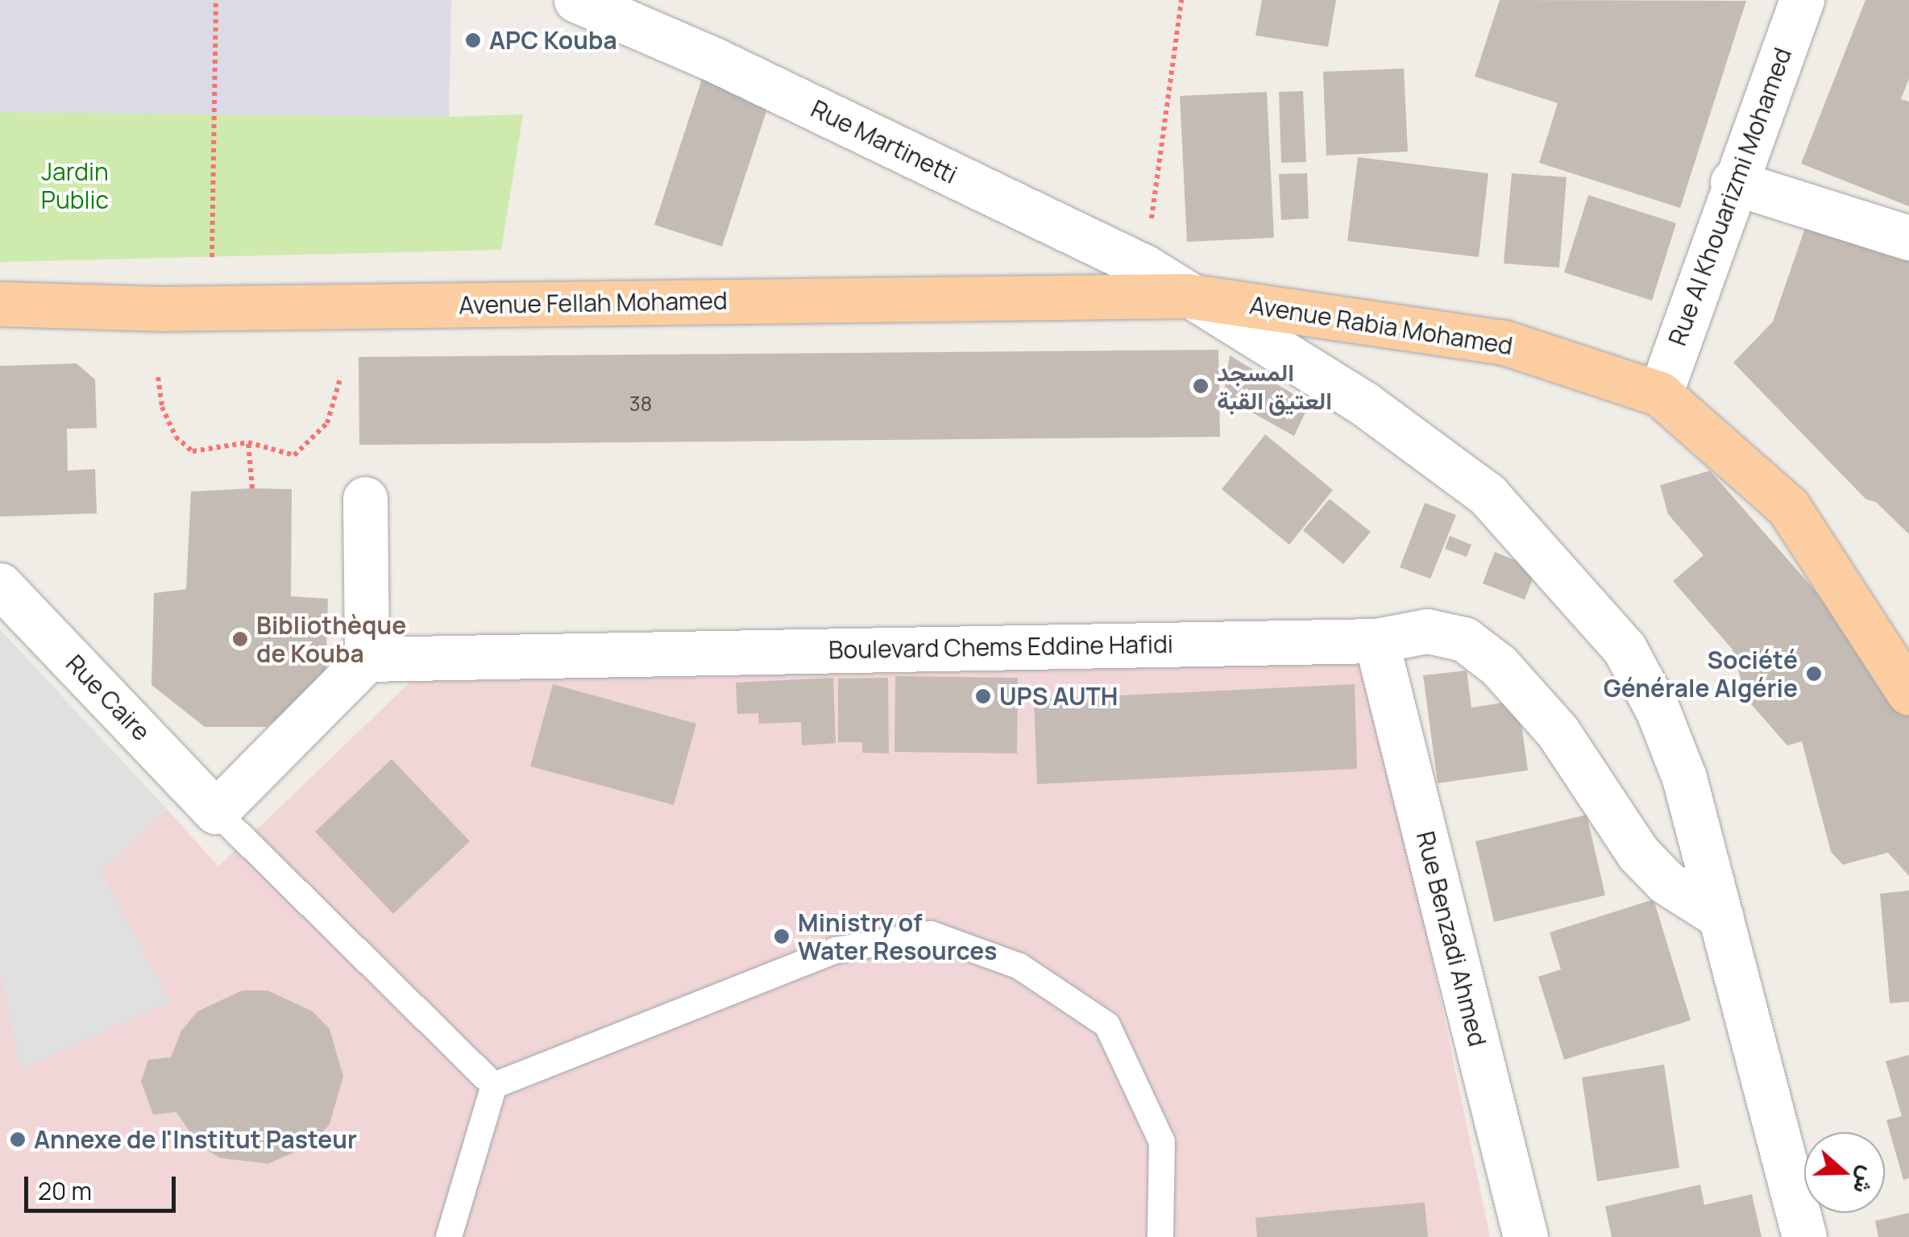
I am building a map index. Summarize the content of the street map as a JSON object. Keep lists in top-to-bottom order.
{
  "streets": {
    "main road": ["Avenue Fellah Mohamed", "Avenue Rabia Mohamed"],
    "street": [
      "Rue Martinetti",
      "Rue Al Khouarizmi Mohamed",
      "Boulevard Chems Eddine Hafidi",
      "Rue Caire",
      "Rue Benzadi Ahmed"
    ]
  },
  "crossings": [
    ["Rue Martinetti", "Avenue Fellah Mohamed"],
    ["Rue Martinetti", "Avenue Rabia Mohamed"],
    ["Rue Martinetti", "Boulevard Chems Eddine Hafidi"],
    ["Rue Al Khouarizmi Mohamed", "Avenue Rabia Mohamed"],
    ["Avenue Fellah Mohamed", "Avenue Rabia Mohamed"],
    ["Boulevard Chems Eddine Hafidi", "Rue Benzadi Ahmed"]
  ],
  "parks": ["Jardin Public"],
  "places": [
    "APC Kouba",
    "المسجد العتيق القبة",
    "Bibliothèque de Kouba",
    "Société Générale Algérie",
    "UPS AUTH",
    "Ministry of Water Resources",
    "Annexe de l'Institut Pasteur"
  ],
  "house_numbers": ["38"],
  "scale_bar": "20 m",
  "north": "right"
}
